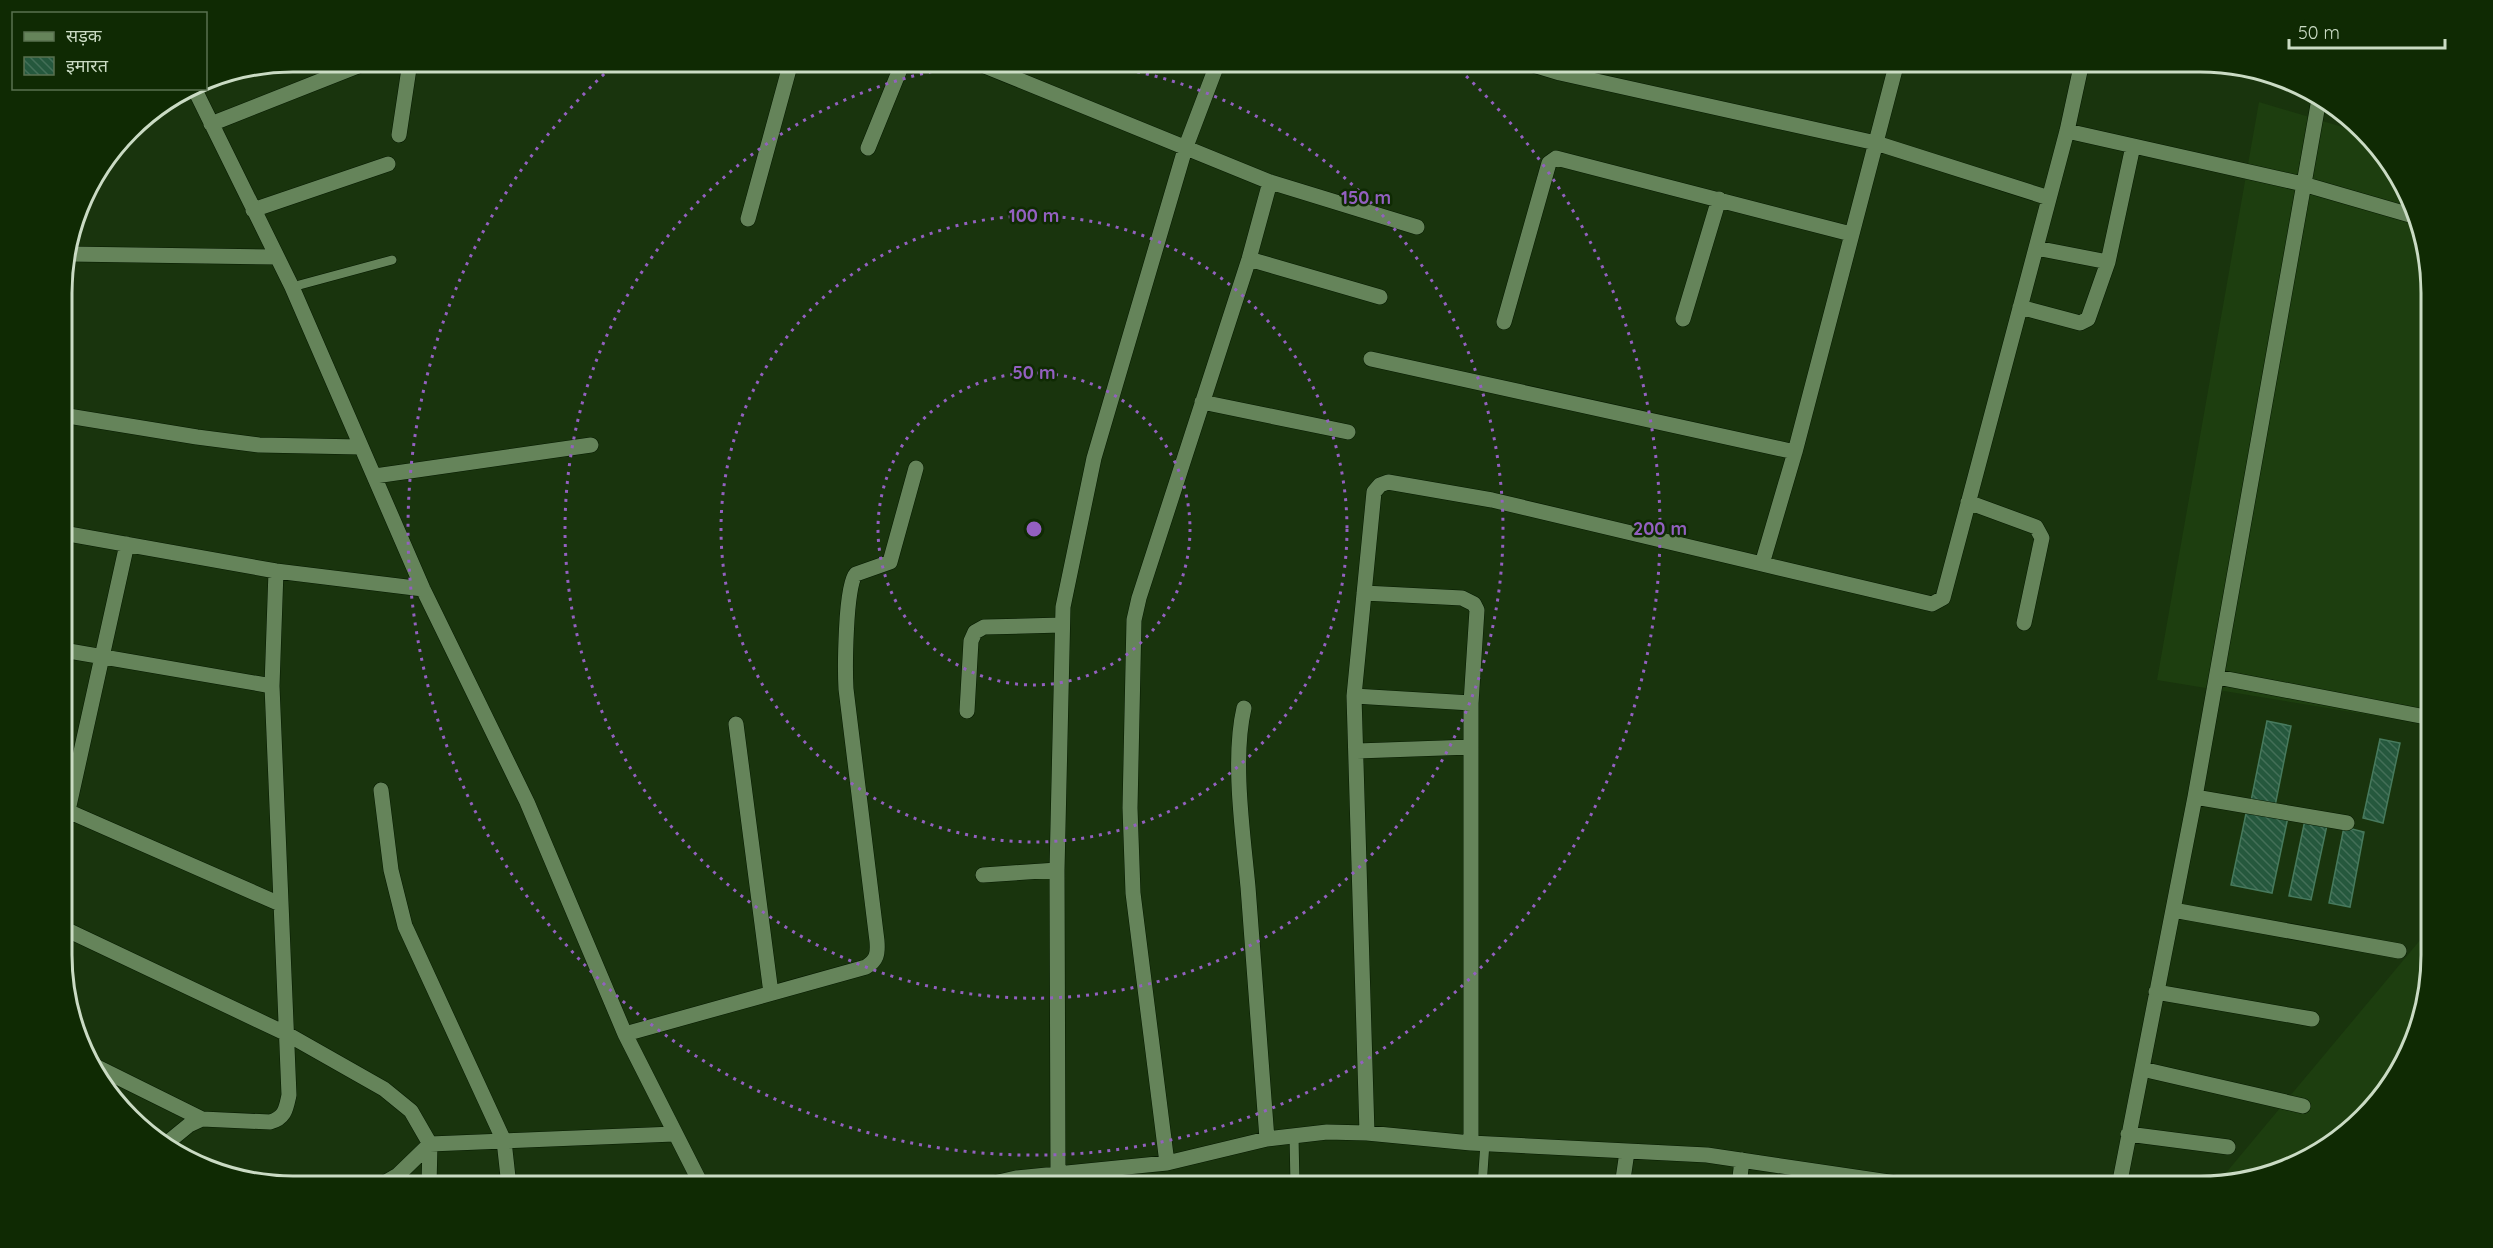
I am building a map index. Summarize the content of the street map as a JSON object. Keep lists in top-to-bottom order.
{
  "legend": ["सड़क", "इमारत"],
  "scale_bar": "50 m",
  "rings": [
    "150 m",
    "100 m",
    "50 m",
    "200 m"
  ]
}
